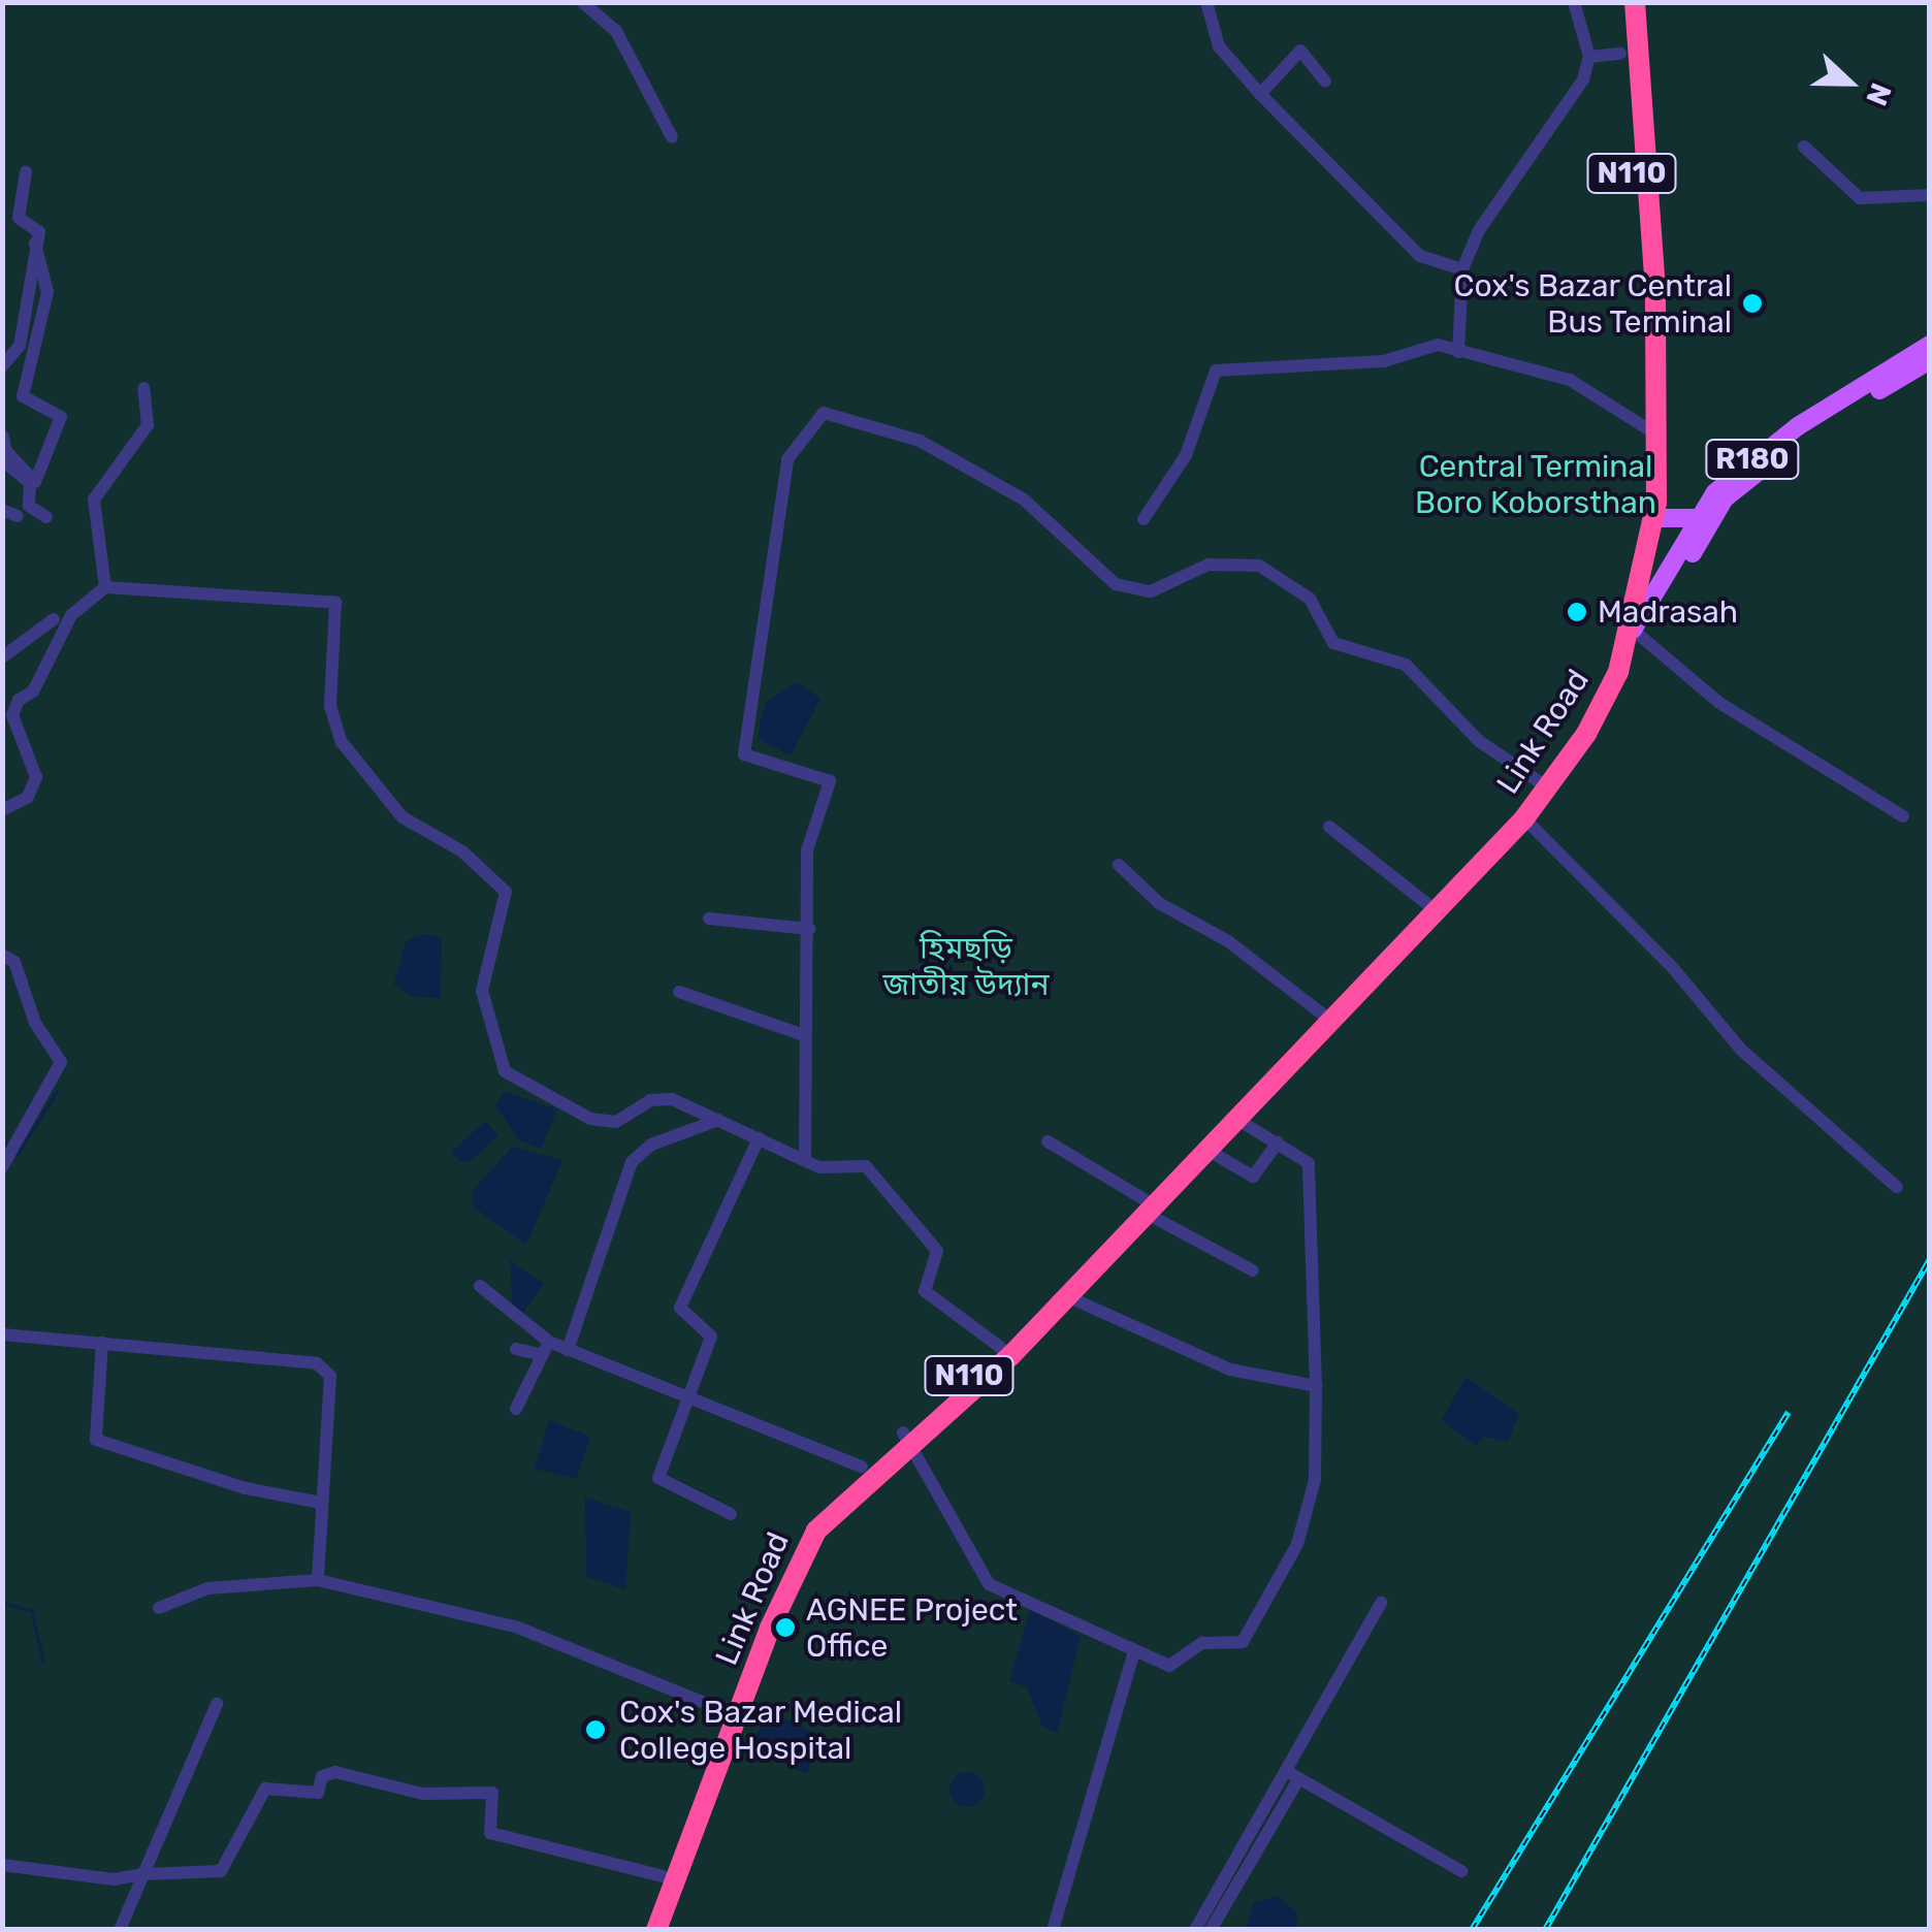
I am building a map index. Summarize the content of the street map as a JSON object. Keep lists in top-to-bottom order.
{
  "streets": {
    "highway": ["N110", "Link Road"],
    "main road": ["R180"]
  },
  "crossings": [
    ["N110", "R180"],
    ["N110", "Link Road"],
    ["R180", "Link Road"]
  ],
  "parks": ["Central Terminal Boro Koborsthan", "হিমছড়ি জাতীয় উদ্যান"],
  "places": [
    "Cox's Bazar Central Bus Terminal",
    "Madrasah",
    "AGNEE Project Office",
    "Cox's Bazar Medical College Hospital"
  ],
  "north": "right"
}
